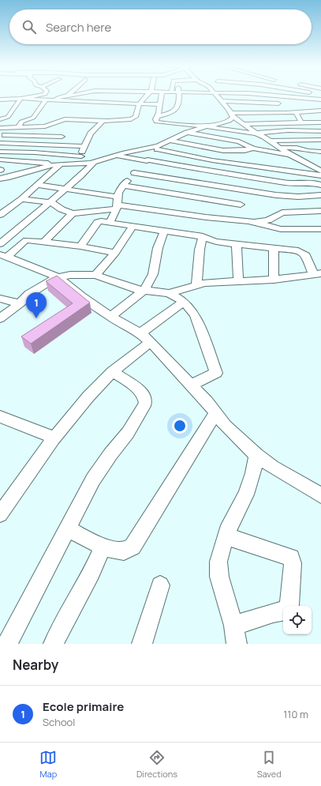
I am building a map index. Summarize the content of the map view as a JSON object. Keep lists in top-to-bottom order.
{
  "page": {
    "search": "Search here",
    "pins": "1",
    "heading": "Nearby",
    "list": [
      {
        "mark": "1",
        "name": "Ecole primaire",
        "note": "School",
        "value": "110 m"
      }
    ],
    "nav": ["Map", "Directions", "Saved"]
  }
}
